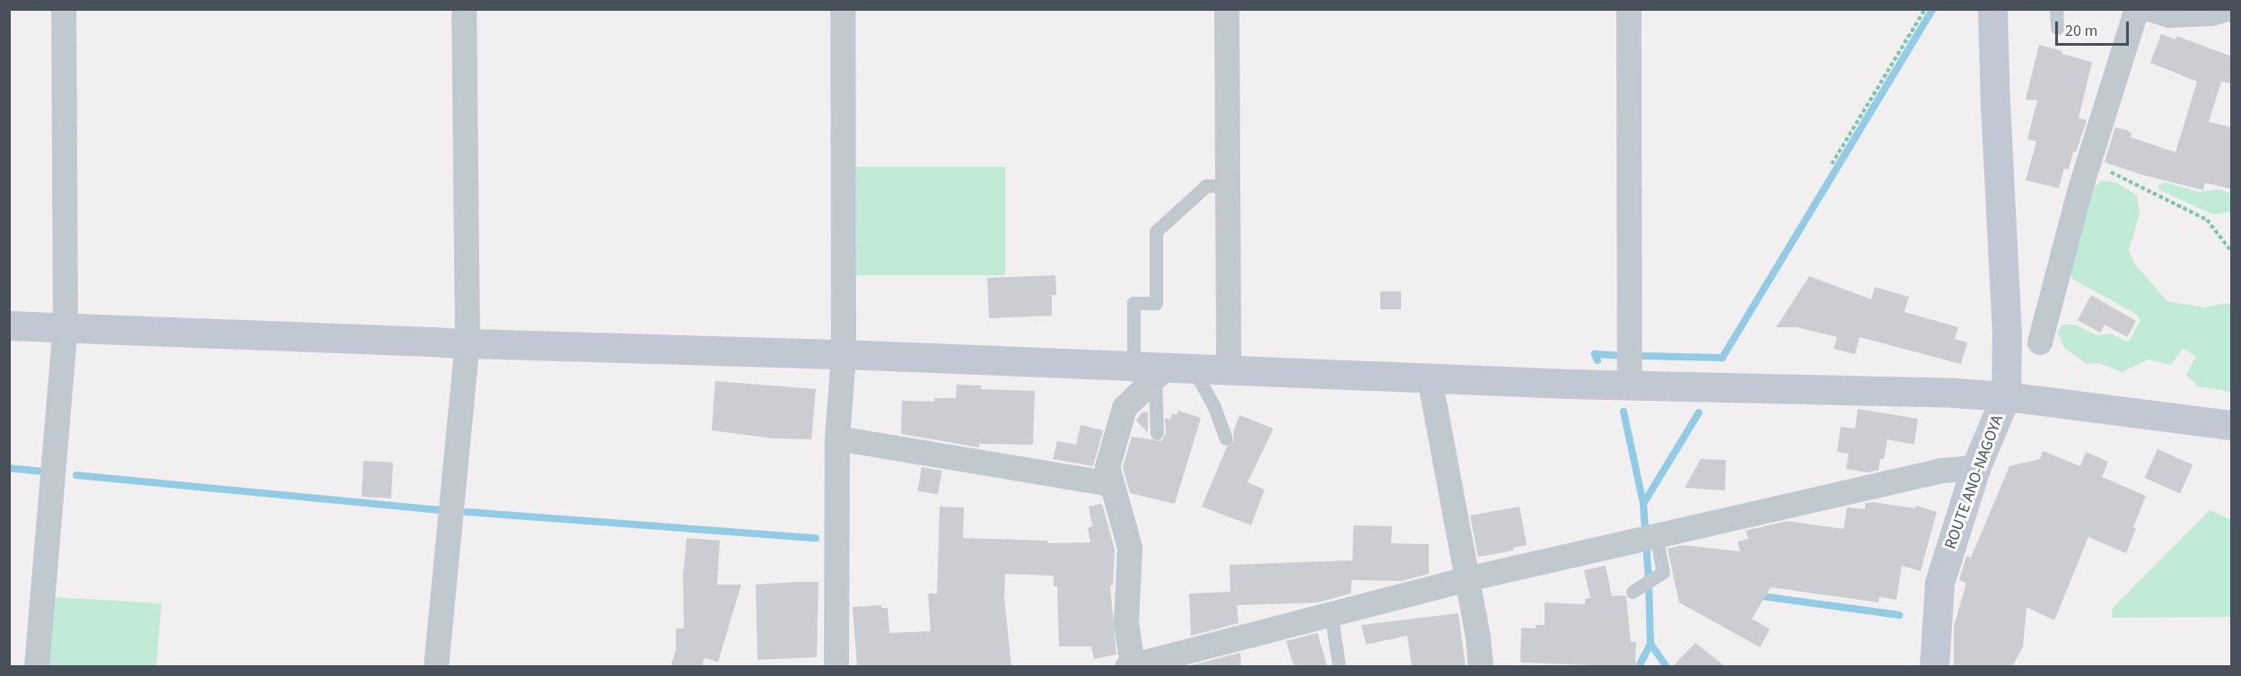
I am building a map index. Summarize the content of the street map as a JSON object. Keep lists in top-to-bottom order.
{
  "streets": {
    "street": ["ROUTE ANO-NAGOYA"]
  },
  "scale_bar": "20 m"
}
